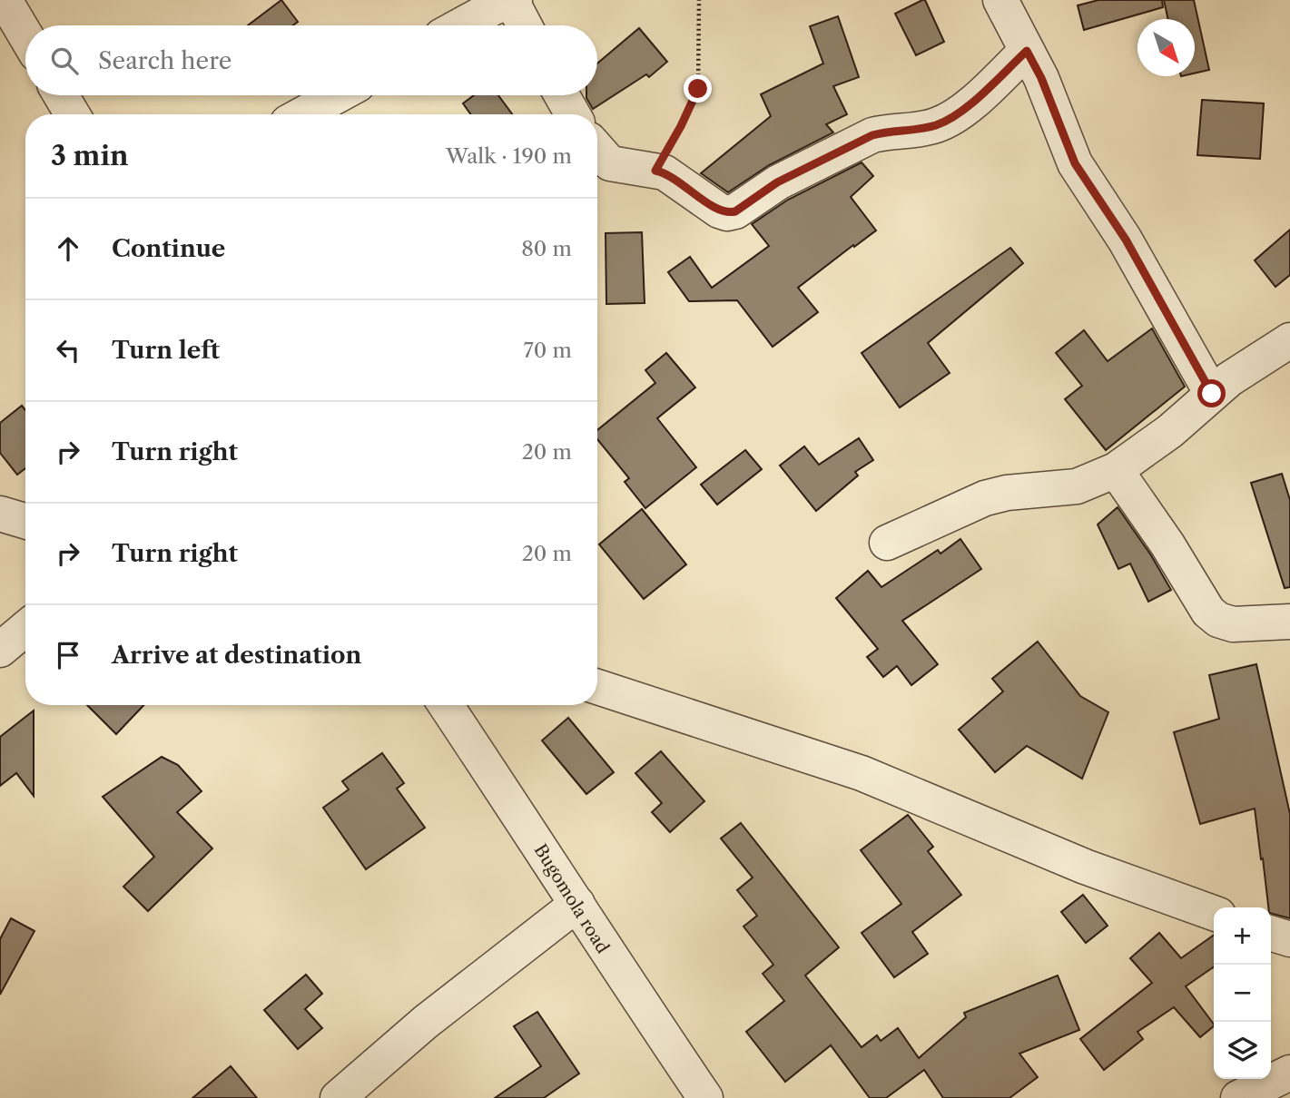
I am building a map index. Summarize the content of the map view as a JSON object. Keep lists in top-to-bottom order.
{
  "streets": {
    "street": ["Bugomola road"]
  },
  "north": "bottom right",
  "page": {
    "search": "Search here",
    "heading": ["3 min", "Walk · 190 m"],
    "list": [
      ["Continue", "80 m"],
      ["Turn left", "70 m"],
      ["Turn right", "20 m"],
      ["Turn right", "20 m"],
      "Arrive at destination"
    ],
    "map_buttons": ["+", "−"]
  }
}
